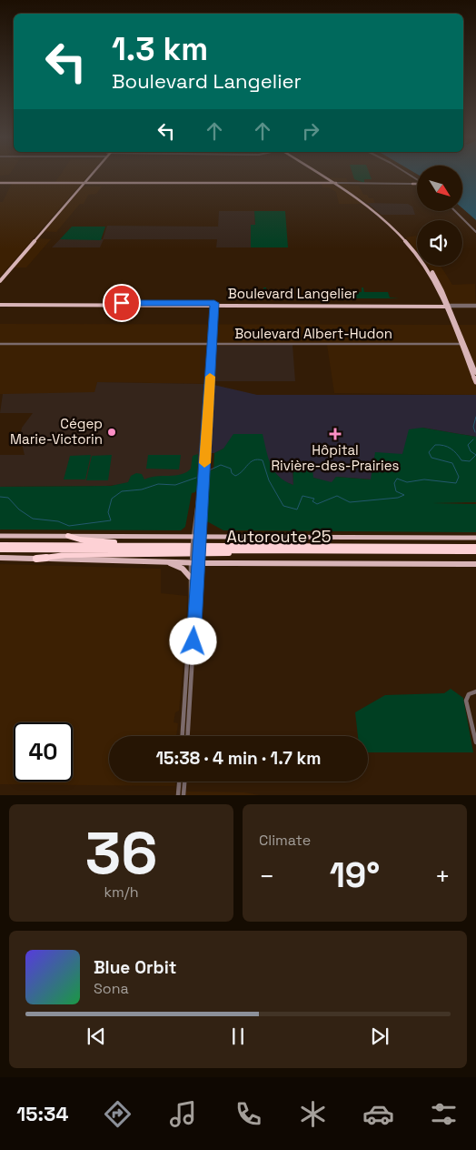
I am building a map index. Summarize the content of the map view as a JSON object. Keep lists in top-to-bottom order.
{
  "streets": {
    "highway": ["Autoroute 25"],
    "main road": ["Boulevard Langelier"],
    "street": ["Boulevard Albert-Hudon"]
  },
  "places": {
    "other": ["Cégep Marie-Victorin"],
    "health": ["Hôpital Rivière-des-Prairies"]
  },
  "north": "bottom right",
  "page": {
    "turn": ["1.3 km", "Boulevard Langelier"],
    "limit": "40",
    "trip": "15:38 · 4 min · 1.7 km",
    "tile": [
      ["36", "km/h"],
      "Climate"
    ],
    "heat": ["−", "19°", "+"],
    "song": ["Blue Orbit", "Sona"],
    "tabs": "15:34"
  }
}
